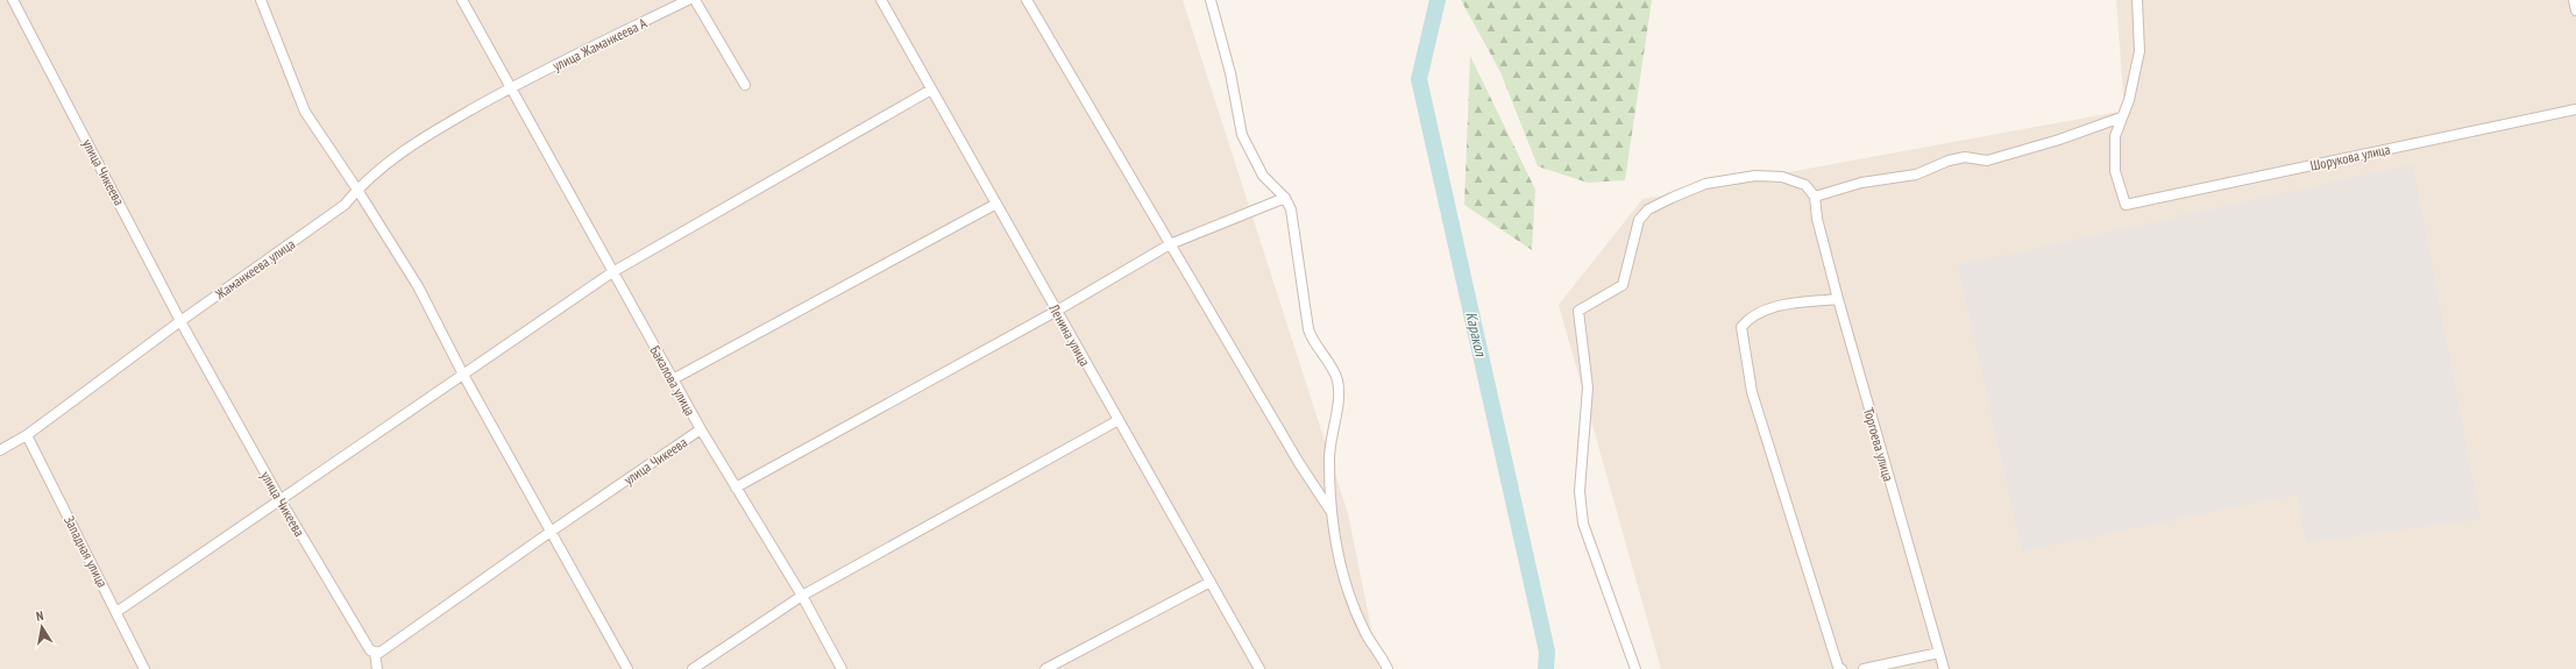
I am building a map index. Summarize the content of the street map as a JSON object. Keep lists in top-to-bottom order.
{
  "streets": {
    "street": [
      "улица Жаманкеева А",
      "Шорукова улица",
      "улица Чикеева",
      "Жаманкеева улица",
      "Ленина улица",
      "Бакалова улица",
      "Торгоева улица",
      "Западная улица"
    ]
  },
  "crossings": [
    ["улица Жаманкеева А", "Жаманкеева улица"],
    ["улица Жаманкеева А", "Бакалова улица"],
    ["улица Чикеева", "Жаманкеева улица"],
    ["улица Чикеева", "Бакалова улица"],
    ["Жаманкеева улица", "Бакалова улица"],
    ["Жаманкеева улица", "Западная улица"]
  ],
  "water": ["Каракол"],
  "north": "top"
}
